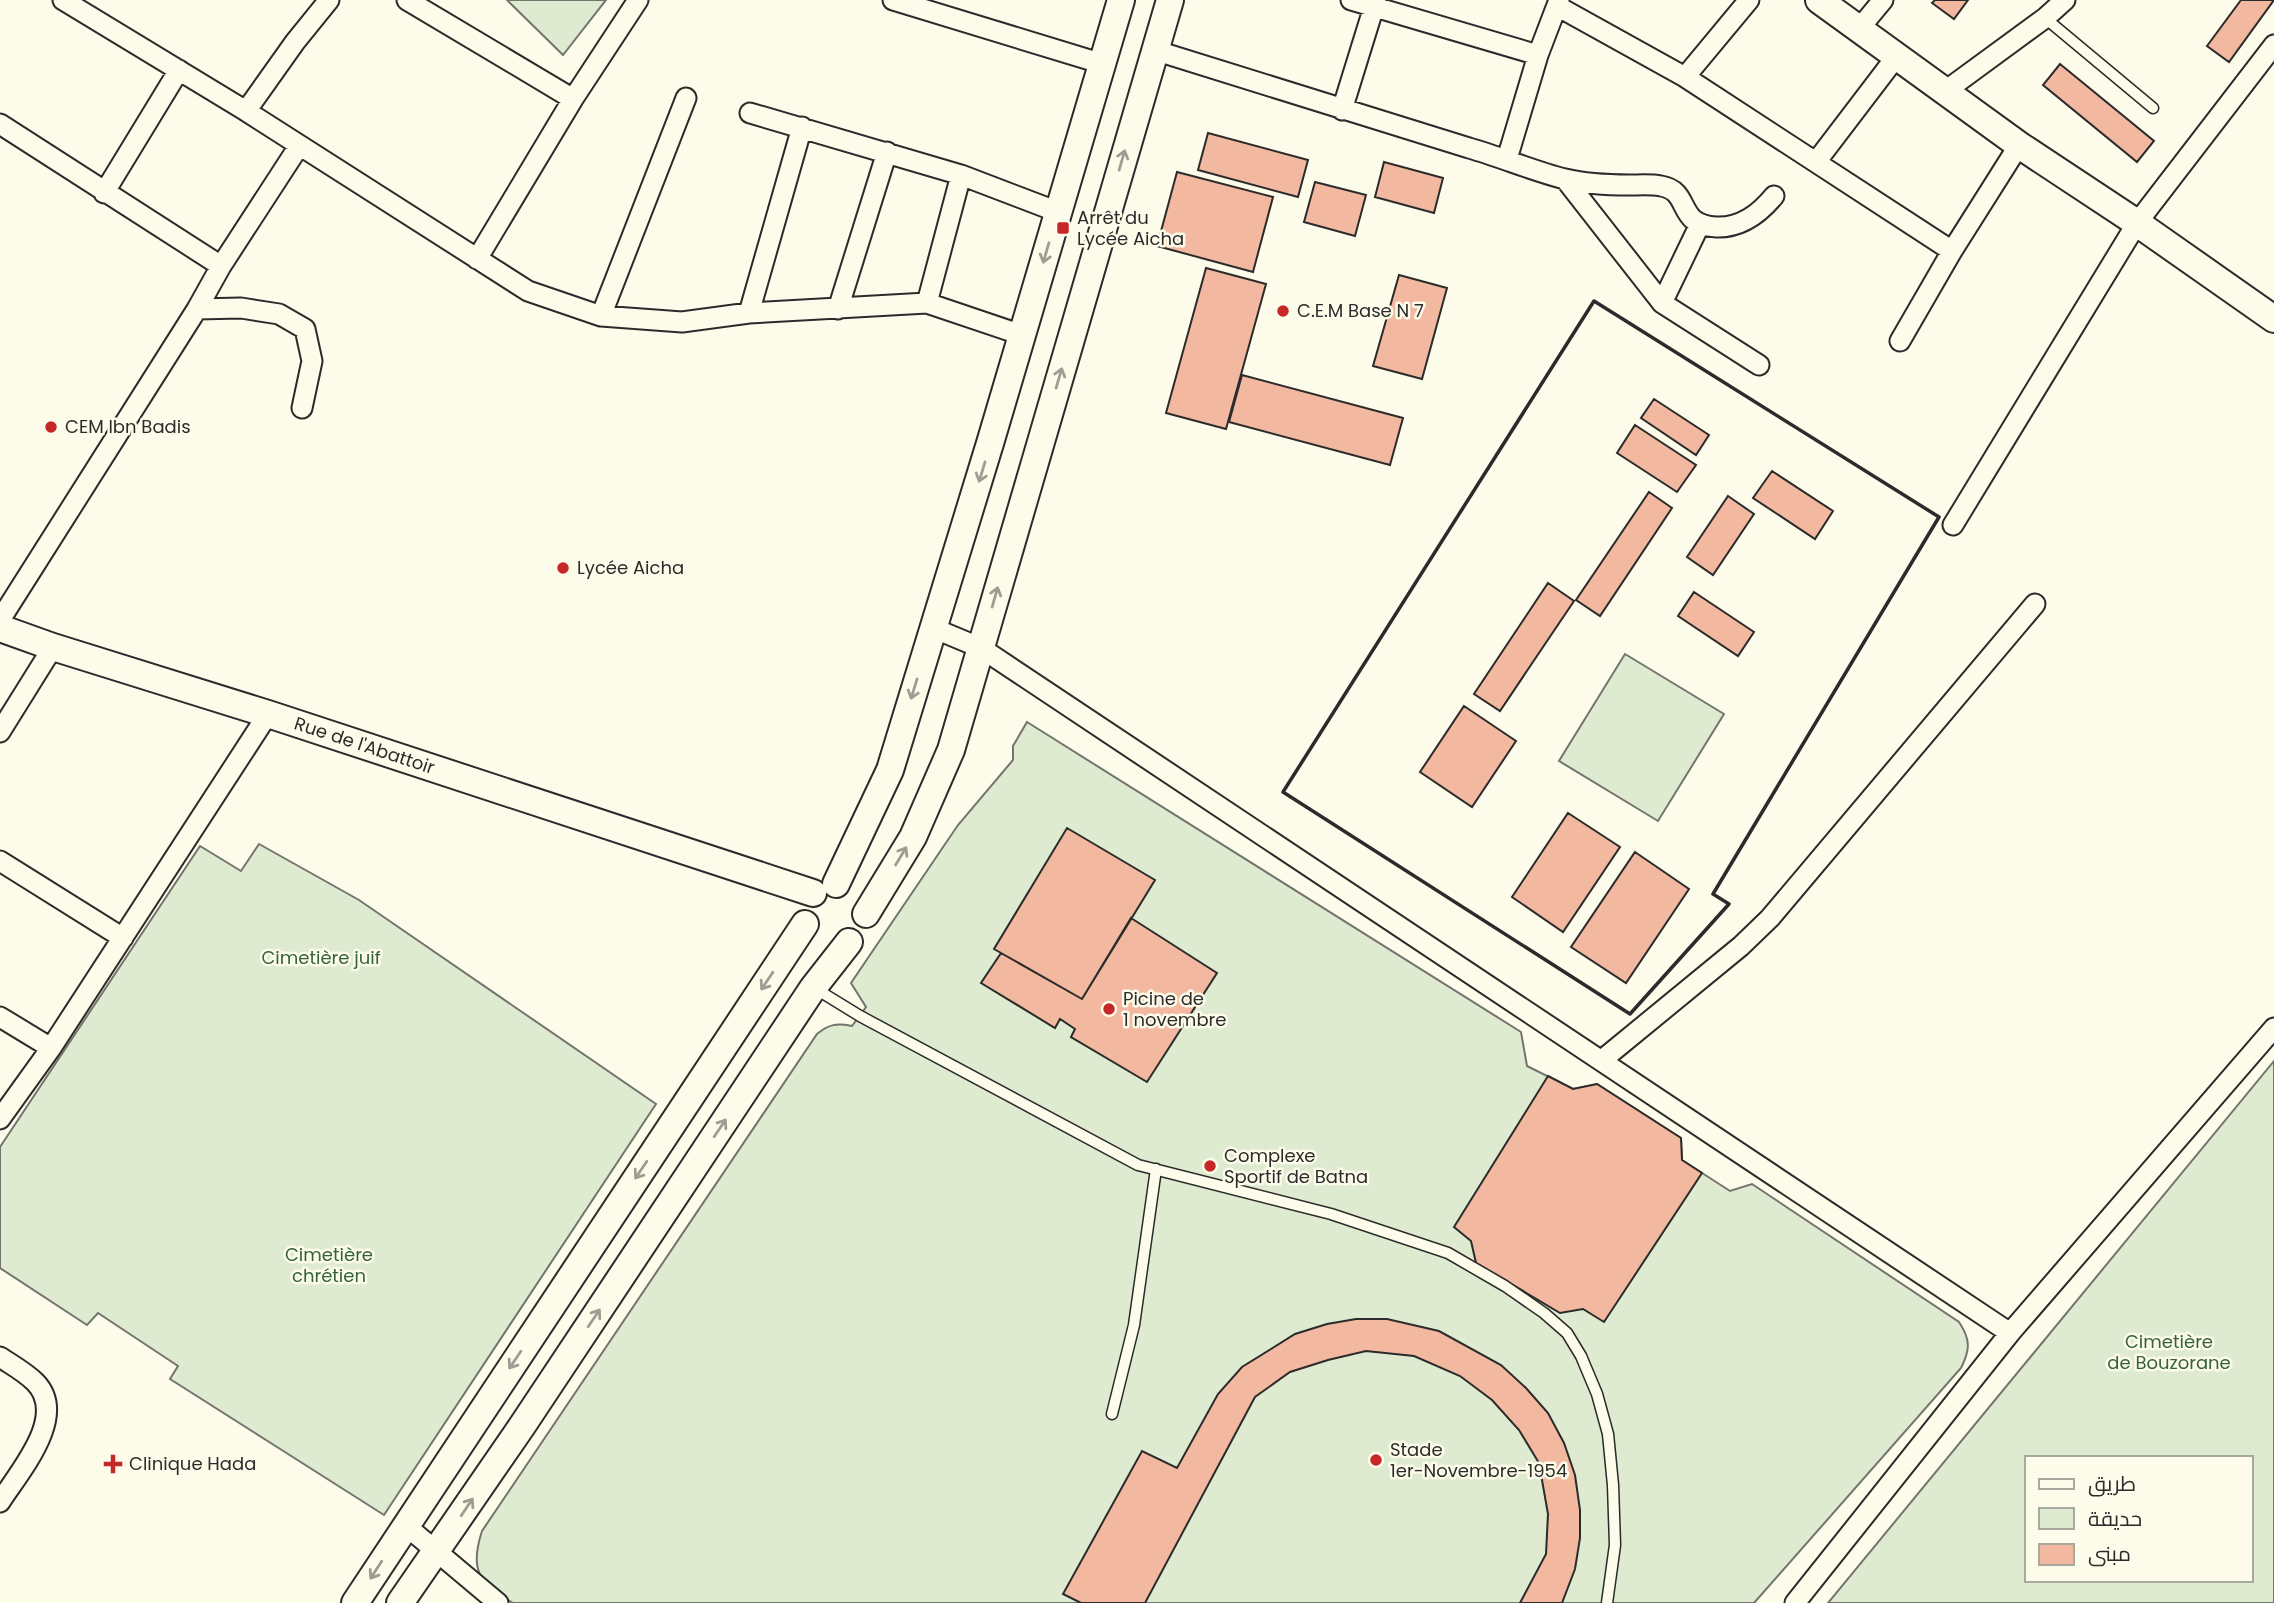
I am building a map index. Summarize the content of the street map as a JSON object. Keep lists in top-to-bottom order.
{
  "streets": {
    "street": ["Rue de l'Abattoir"]
  },
  "parks": ["Cimetière juif", "Cimetière chrétien", "Cimetière de Bouzorane"],
  "places": {
    "transit": ["Arrêt du Lycée Aicha"],
    "other": [
      "C.E.M Base N 7",
      "CEM Ibn Badis",
      "Lycée Aicha",
      "Picine de 1 novembre",
      "Complexe Sportif de Batna",
      "Stade 1er-Novembre-1954"
    ],
    "health": ["Clinique Hada"]
  },
  "legend": ["طريق", "حديقة", "مبنى"]
}
